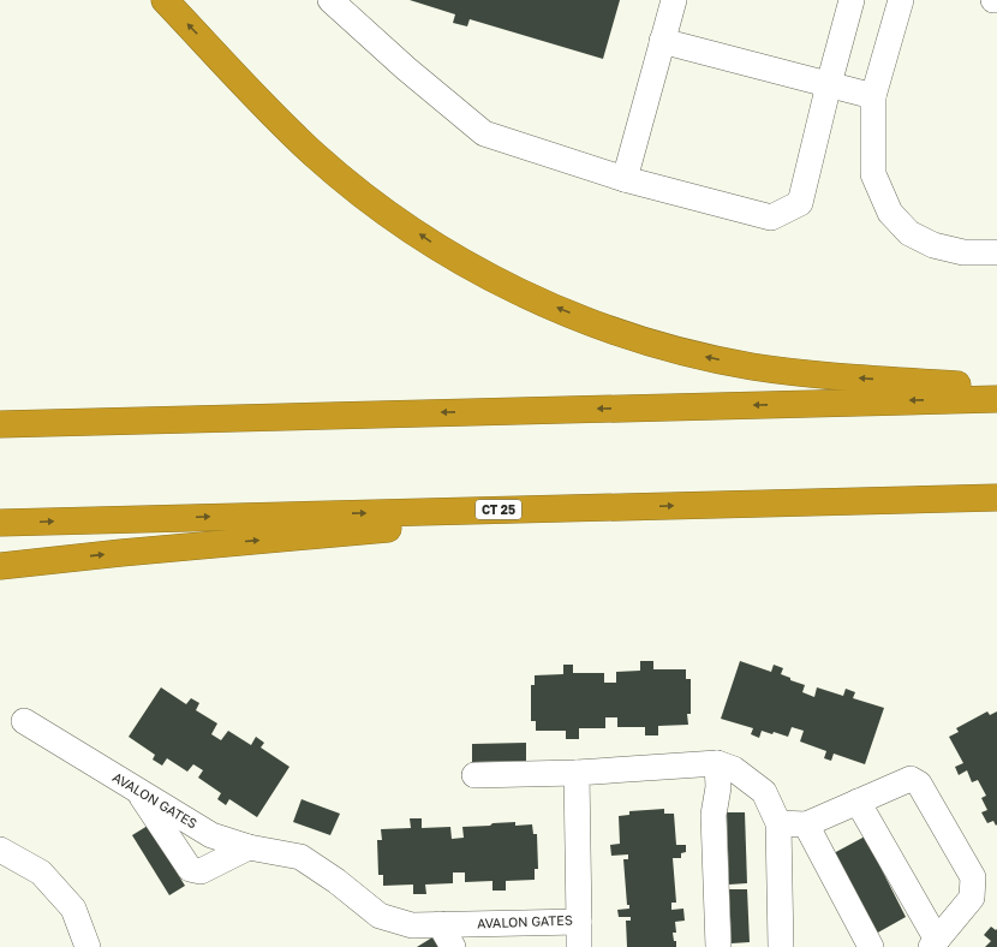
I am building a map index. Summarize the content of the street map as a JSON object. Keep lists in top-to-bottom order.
{
  "streets": {
    "highway": ["CT 25"],
    "street": ["AVALON GATES"]
  }
}
